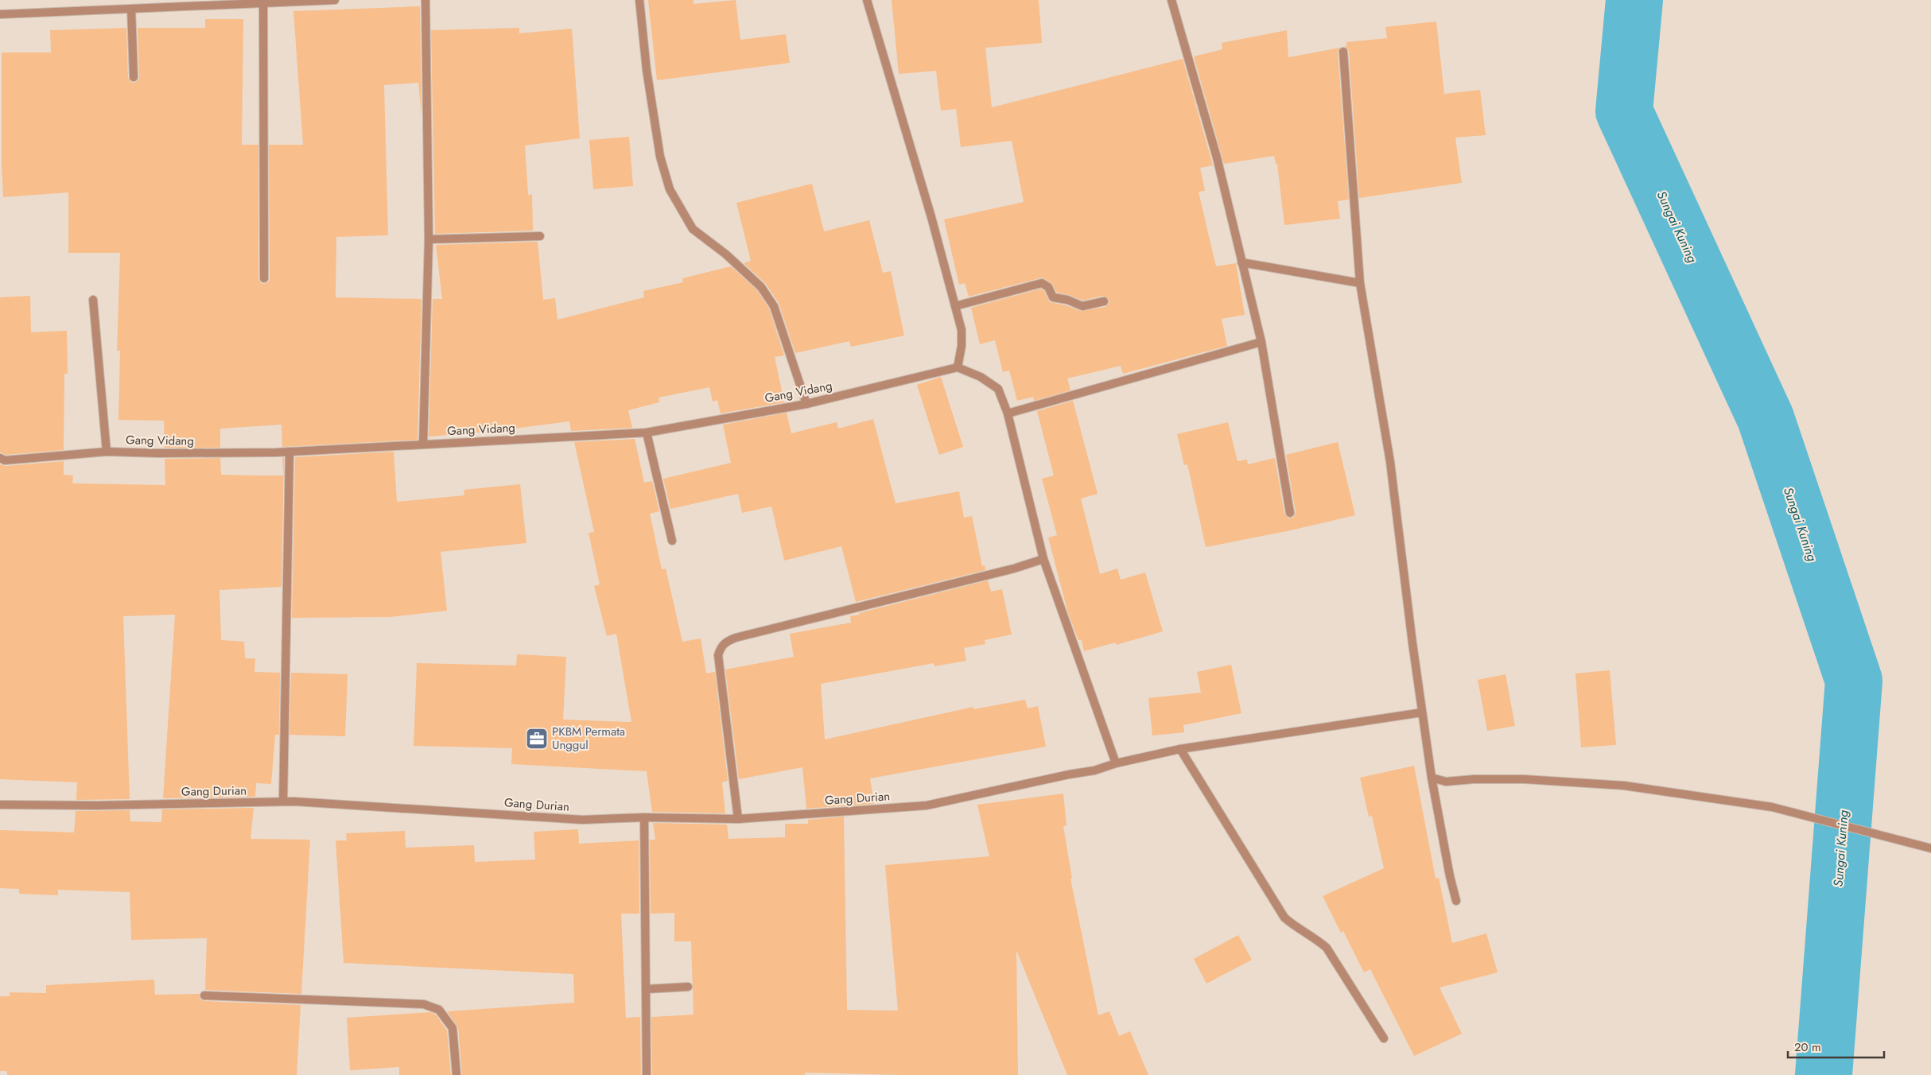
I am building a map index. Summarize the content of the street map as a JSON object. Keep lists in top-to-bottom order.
{
  "streets": {
    "street": ["Gang Vidang", "Gang Durian"]
  },
  "water": ["Sungai Kuning"],
  "places": {
    "office": ["PKBM Permata Unggul"]
  },
  "scale_bar": "20 m"
}
